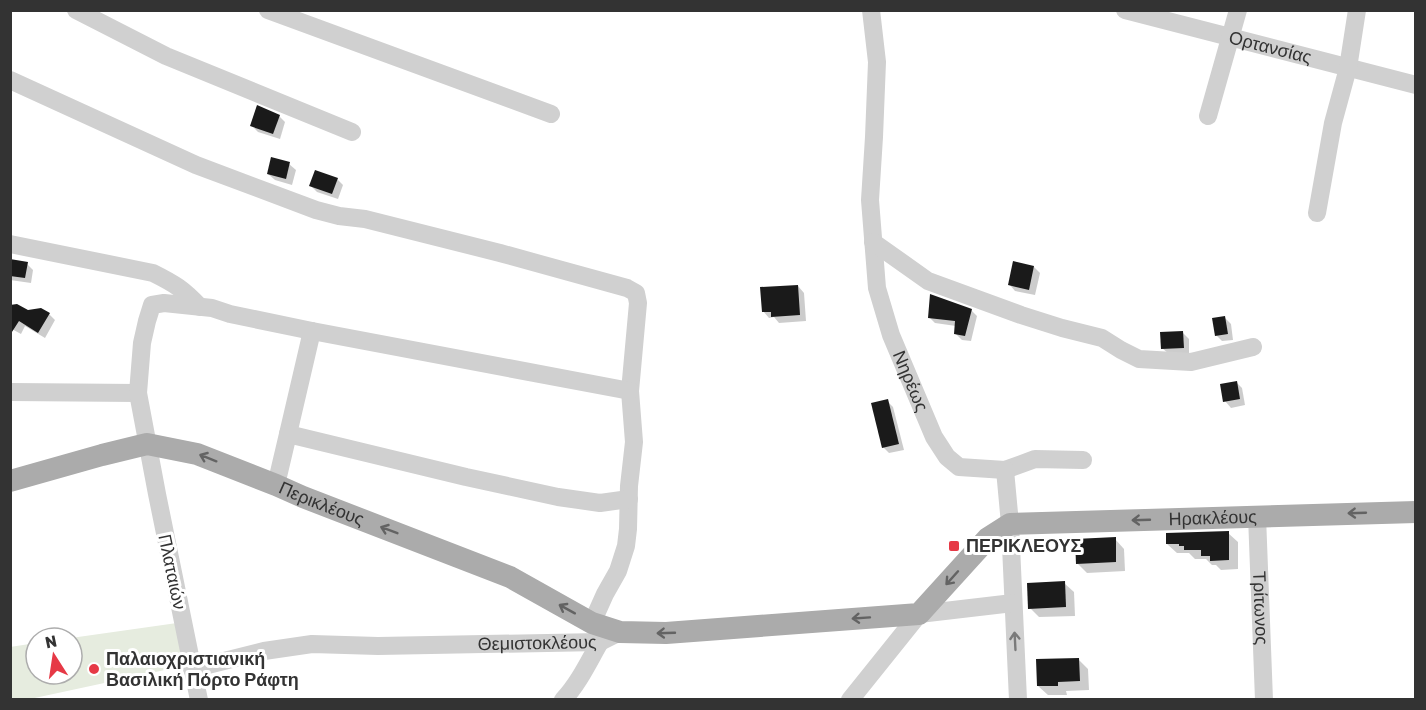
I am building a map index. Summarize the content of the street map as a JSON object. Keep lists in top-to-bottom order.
{
  "streets": {
    "main road": ["Περικλέους", "Ηρακλέους", "Θεμιστοκλέους"],
    "street": [
      "Ορτανσίας",
      "Νηρέως",
      "Πλαταιών",
      "Τρίτωνος"
    ]
  },
  "crossings": [
    ["Περικλέους", "Πλαταιών"],
    ["Περικλέους", "Θεμιστοκλέους"],
    ["Ηρακλέους", "Τρίτωνος"],
    ["Πλαταιών", "Θεμιστοκλέους"]
  ],
  "one_way": ["Περικλέους", "Ηρακλέους", "Θεμιστοκλέους"],
  "places": {
    "transit": ["ΠΕΡΙΚΛΕΟΥΣ"],
    "other": ["Παλαιοχριστιανική Βασιλική Πόρτο Ράφτη"]
  },
  "north": "top"
}
